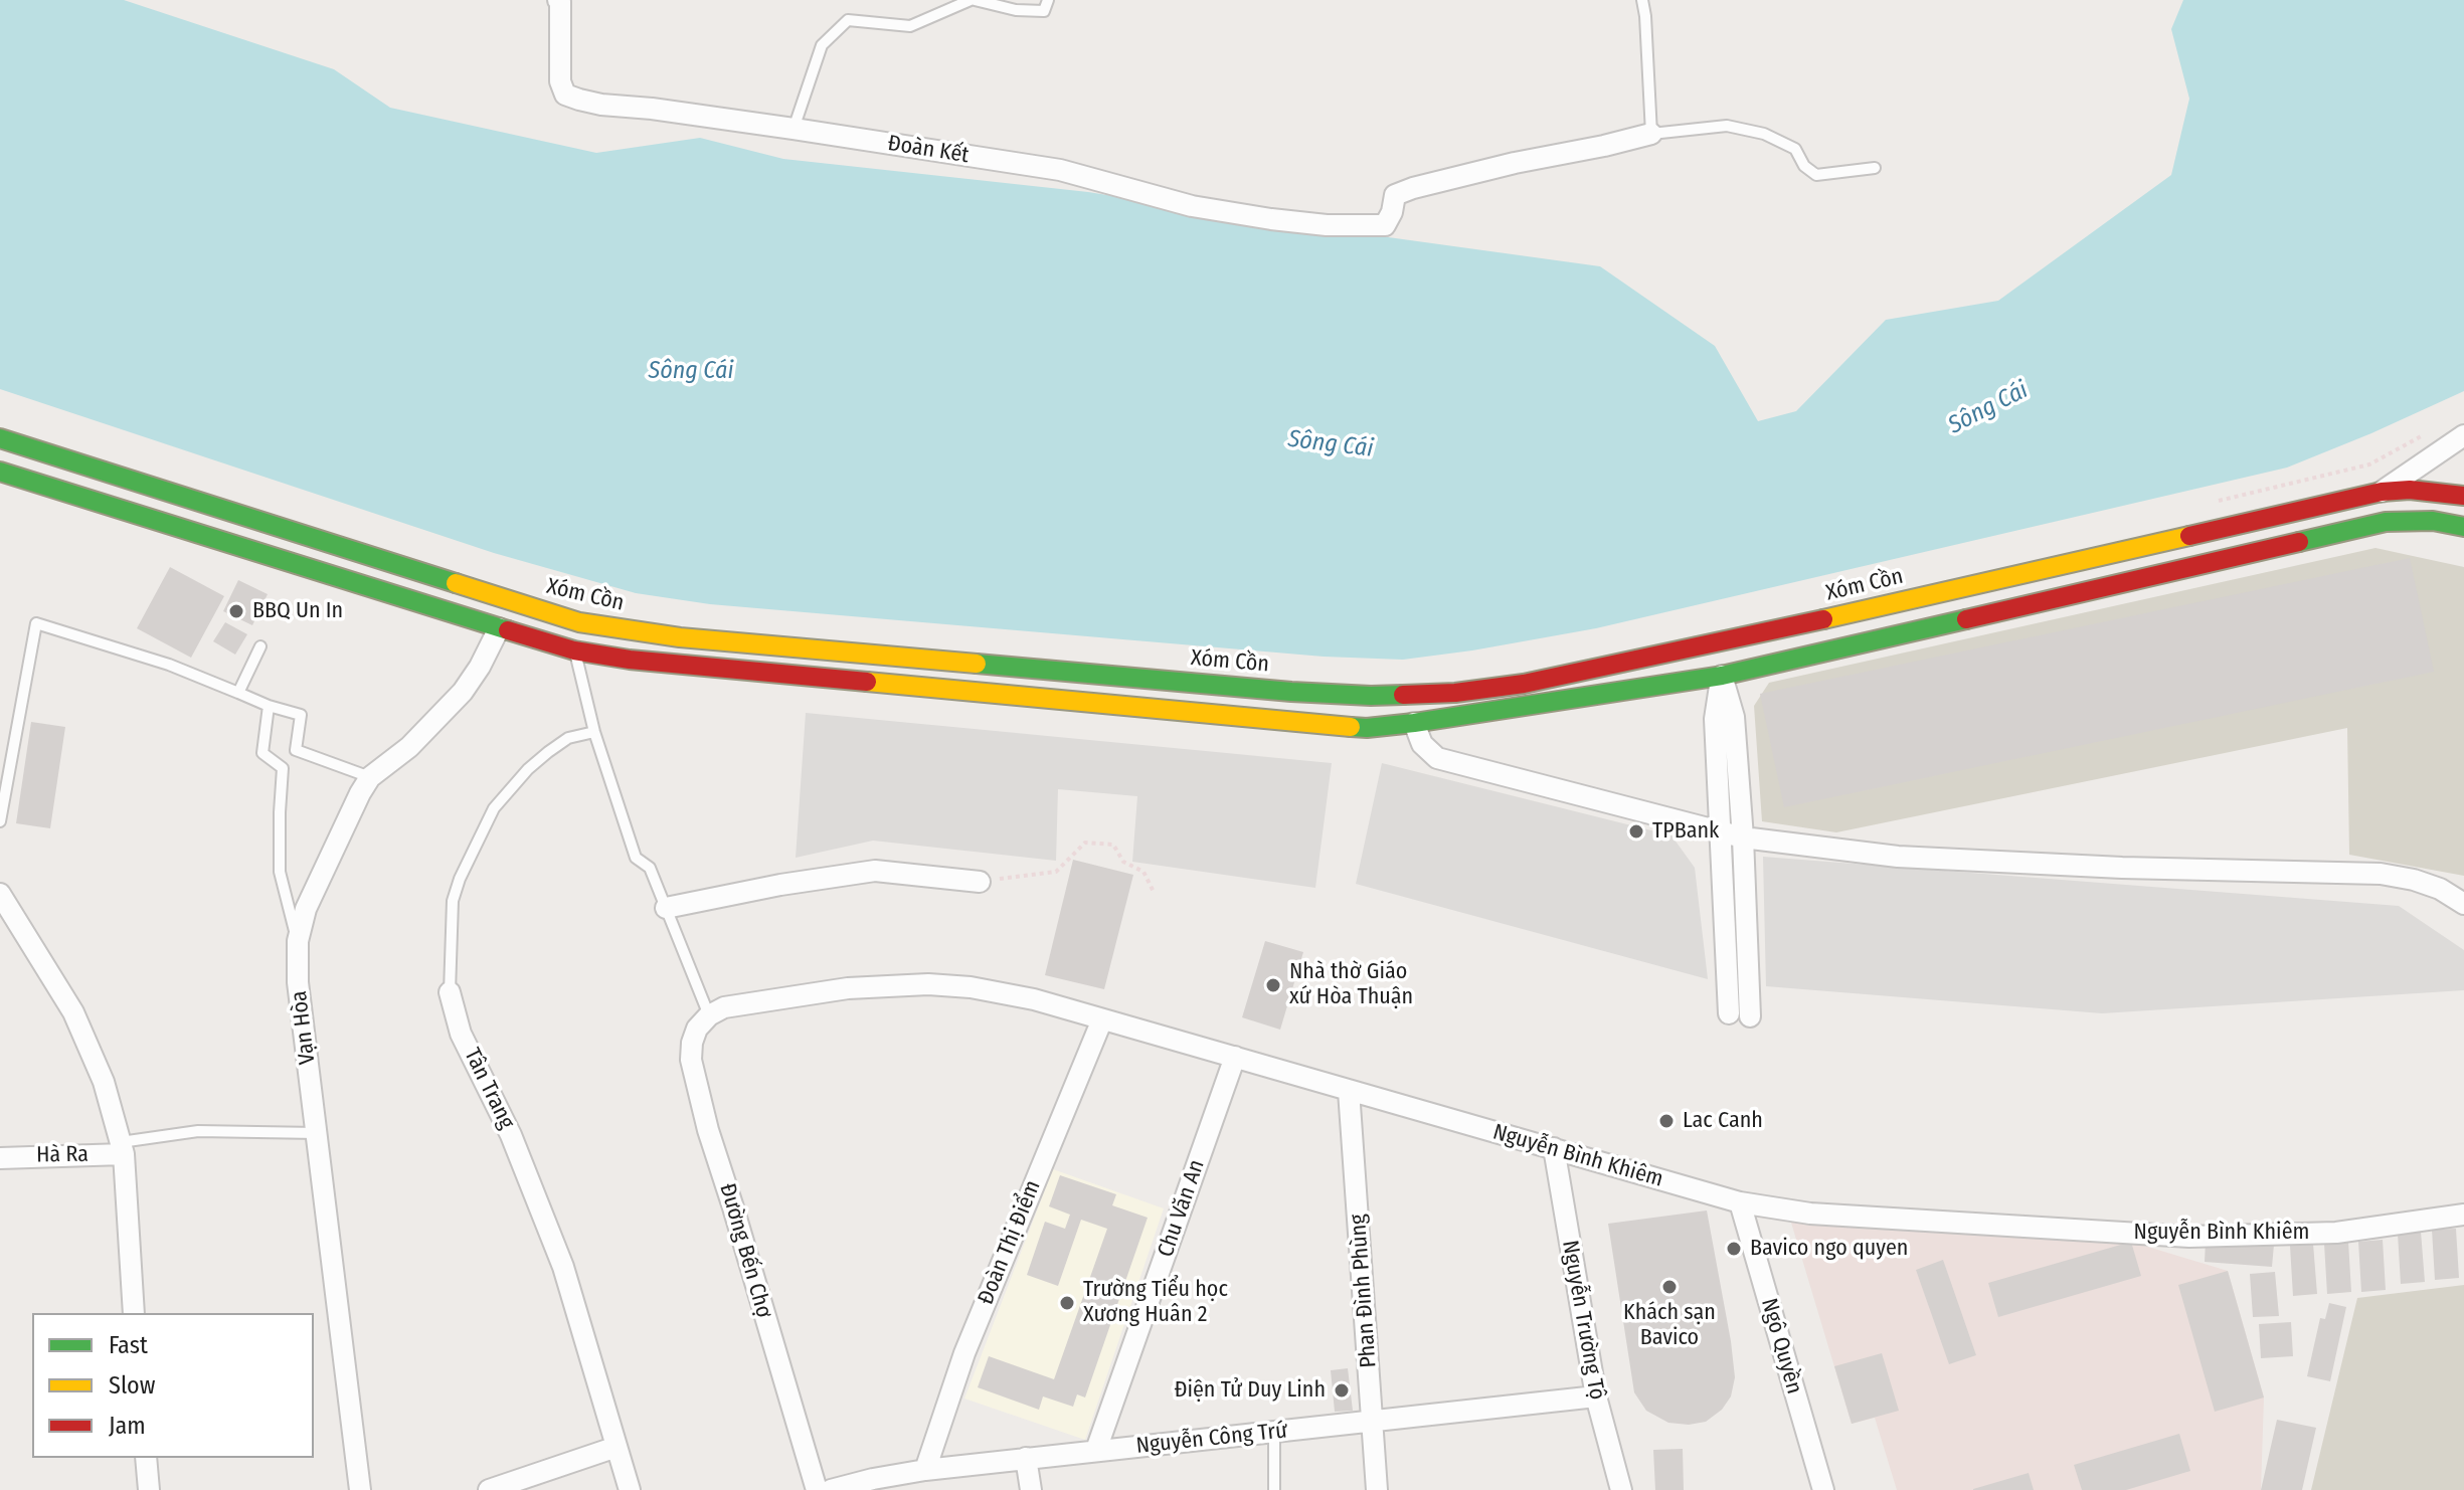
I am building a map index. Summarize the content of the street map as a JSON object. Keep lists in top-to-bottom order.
{
  "streets": {
    "street": [
      "Đoàn Kết",
      "Xóm Cồn",
      "Vạn Hòa",
      "Tân Trang",
      "Hà Ra",
      "Nguyễn Bình Khiêm",
      "Chu Văn An",
      "Đoàn Thị Điểm",
      "Đường Bến Chợ",
      "Phan Đình Phùng",
      "Nguyễn Trường Tộ",
      "Ngô Quyền",
      "Nguyễn Công Trứ"
    ]
  },
  "crossings": [
    ["Nguyễn Bình Khiêm", "Chu Văn An"],
    ["Nguyễn Bình Khiêm", "Đoàn Thị Điểm"],
    ["Nguyễn Bình Khiêm", "Đường Bến Chợ"],
    ["Nguyễn Bình Khiêm", "Phan Đình Phùng"],
    ["Nguyễn Bình Khiêm", "Nguyễn Trường Tộ"],
    ["Nguyễn Bình Khiêm", "Ngô Quyền"],
    ["Chu Văn An", "Nguyễn Công Trứ"],
    ["Đoàn Thị Điểm", "Nguyễn Công Trứ"],
    ["Phan Đình Phùng", "Nguyễn Công Trứ"],
    ["Nguyễn Trường Tộ", "Nguyễn Công Trứ"]
  ],
  "water": ["Sông Cái"],
  "places": [
    "BBQ Un In",
    "TPBank",
    "Nhà thờ Giáo xứ Hòa Thuận",
    "Lac Canh",
    "Bavico ngo quyen",
    "Khách sạn Bavico",
    "Trường Tiểu học Xương Huân 2",
    "Điện Tử Duy Linh"
  ],
  "legend": ["Fast", "Slow", "Jam"]
}
